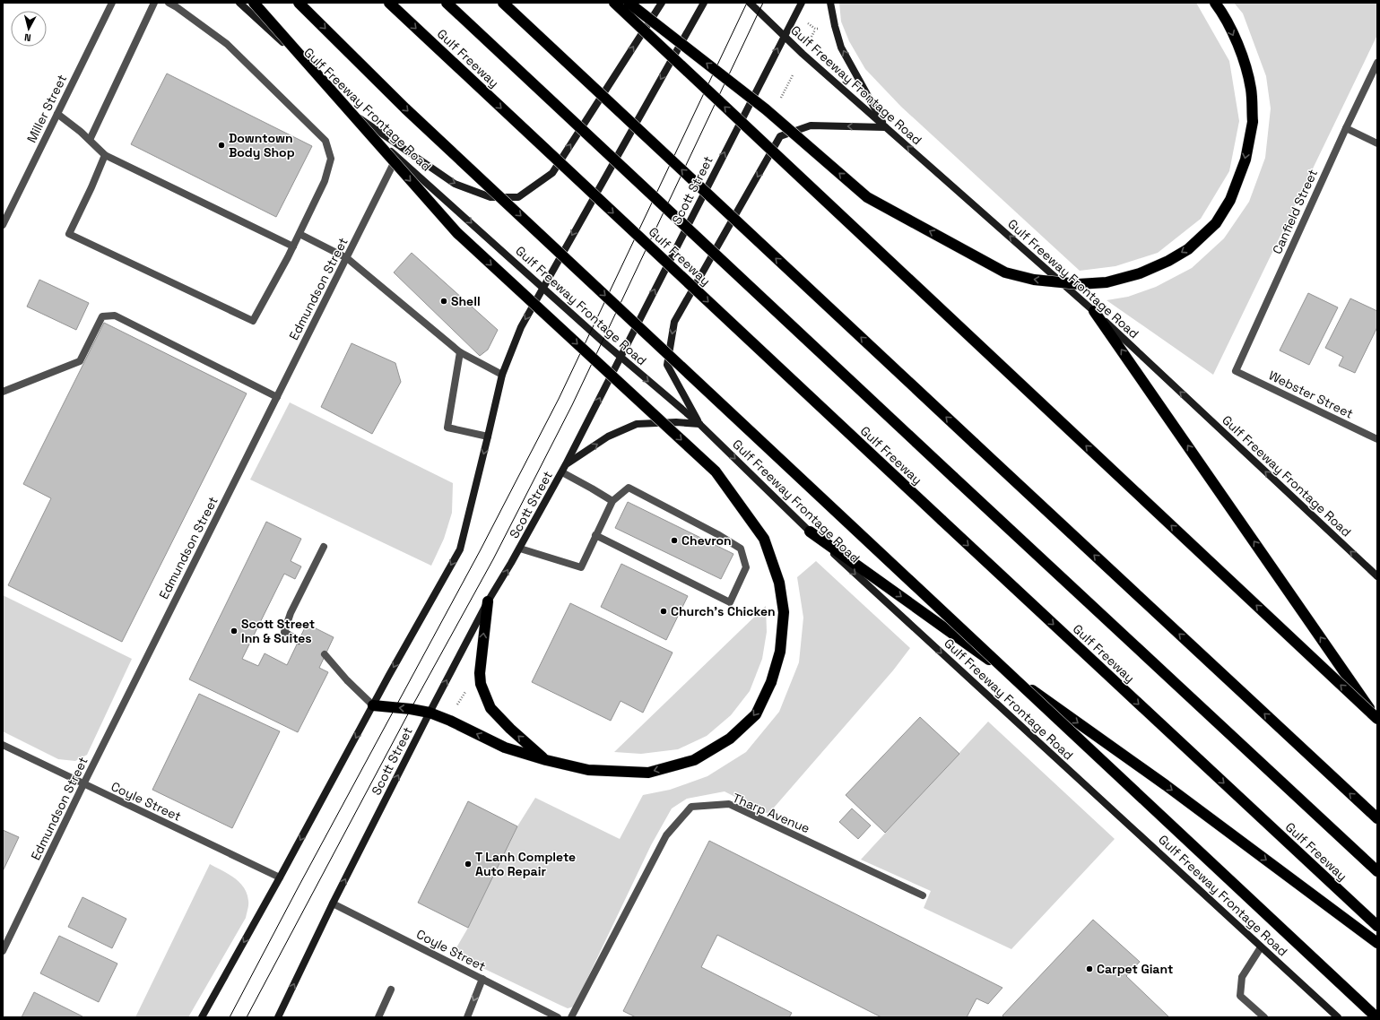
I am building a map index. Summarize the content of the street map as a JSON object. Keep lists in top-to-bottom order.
{
  "streets": {
    "highway": ["Gulf Freeway"],
    "main road": ["Gulf Freeway Frontage Road", "Scott Street"],
    "street": [
      "Miller Street",
      "Canfield Street",
      "Edmundson Street",
      "Webster Street",
      "Coyle Street",
      "Tharp Avenue"
    ]
  },
  "crossings": [
    ["Gulf Freeway Frontage Road", "Scott Street"],
    ["Gulf Freeway Frontage Road", "Edmundson Street"],
    ["Scott Street", "Coyle Street"],
    ["Canfield Street", "Webster Street"],
    ["Edmundson Street", "Coyle Street"]
  ],
  "places": [
    "Downtown Body Shop",
    "Shell",
    "Chevron",
    "Church's Chicken",
    "Scott Street Inn & Suites",
    "T Lanh Complete Auto Repair",
    "Carpet Giant"
  ],
  "north": "bottom"
}
